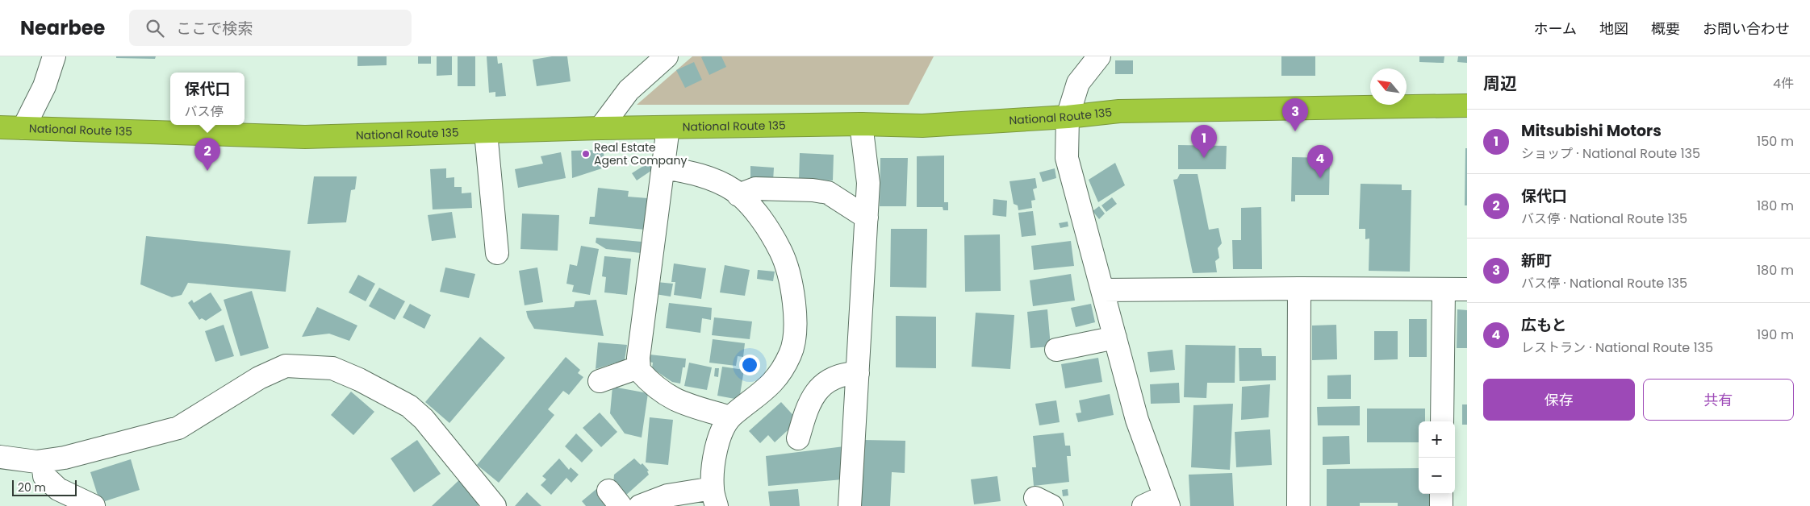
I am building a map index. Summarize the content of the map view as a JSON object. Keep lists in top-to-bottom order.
{
  "streets": {
    "highway": ["National Route 135"]
  },
  "places": ["Real Estate Agent Company"],
  "scale_bar": "20 m",
  "north": "top left",
  "page": {
    "header": "Nearbee",
    "search": "ここで検索",
    "nav": [
      "ホーム",
      "地図",
      "概要",
      "お問い合わせ"
    ],
    "heading": ["周辺", "4件"],
    "popup": ["保代口", "バス停"],
    "pins": [
      "3",
      "1",
      "2",
      "4"
    ],
    "list": [
      {
        "mark": "1",
        "name": "Mitsubishi Motors",
        "note": "ショップ · National Route 135",
        "value": "150 m"
      },
      {
        "mark": "2",
        "name": "保代口",
        "note": "バス停 · National Route 135",
        "value": "180 m"
      },
      {
        "mark": "3",
        "name": "新町",
        "note": "バス停 · National Route 135",
        "value": "180 m"
      },
      {
        "mark": "4",
        "name": "広もと",
        "note": "レストラン · National Route 135",
        "value": "190 m"
      }
    ],
    "buttons": ["保存", "共有"],
    "map_buttons": ["+", "−"],
    "scale": "20 m"
  }
}
